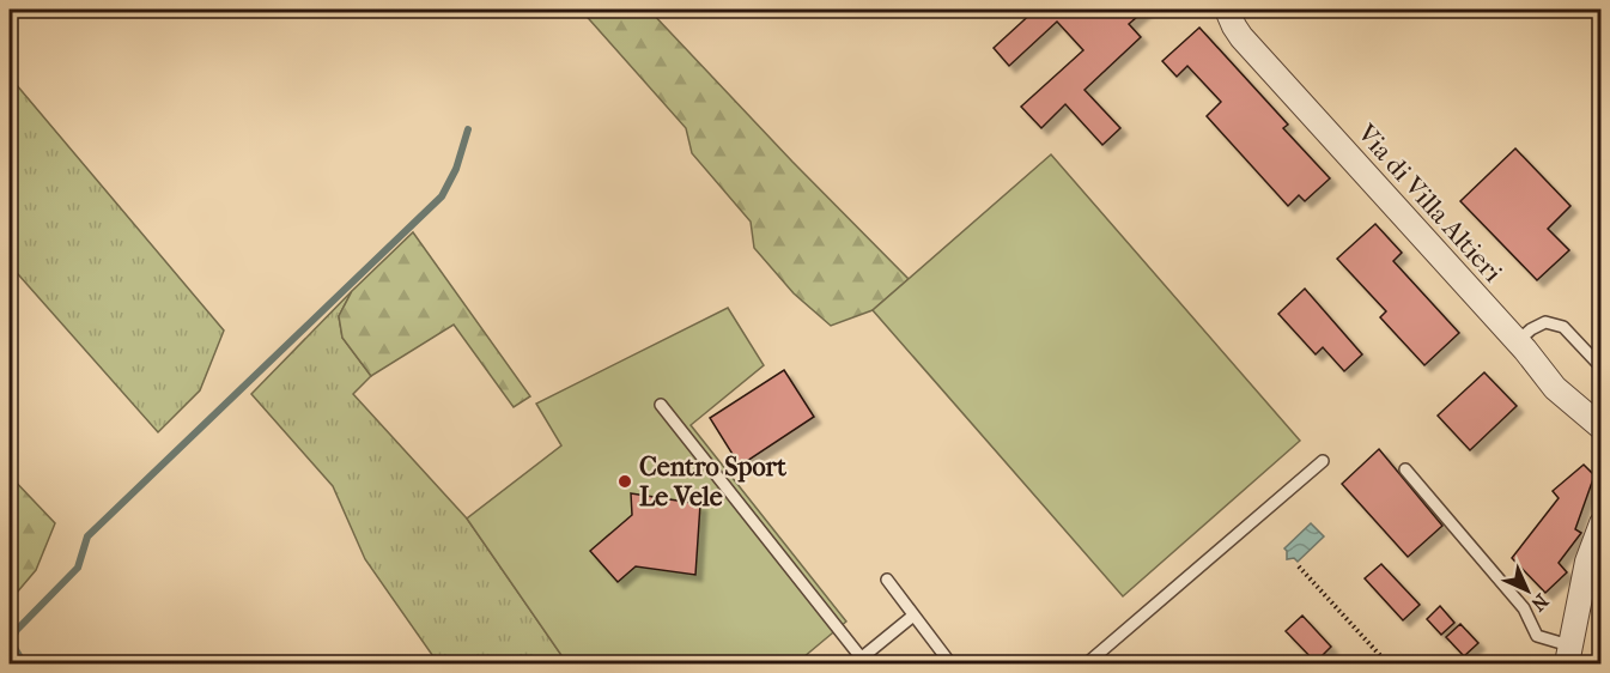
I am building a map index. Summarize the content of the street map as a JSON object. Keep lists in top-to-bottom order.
{
  "streets": {
    "street": ["Via di Villa Altieri"]
  },
  "places": ["Centro Sport Le Vele"],
  "north": "bottom right"
}
